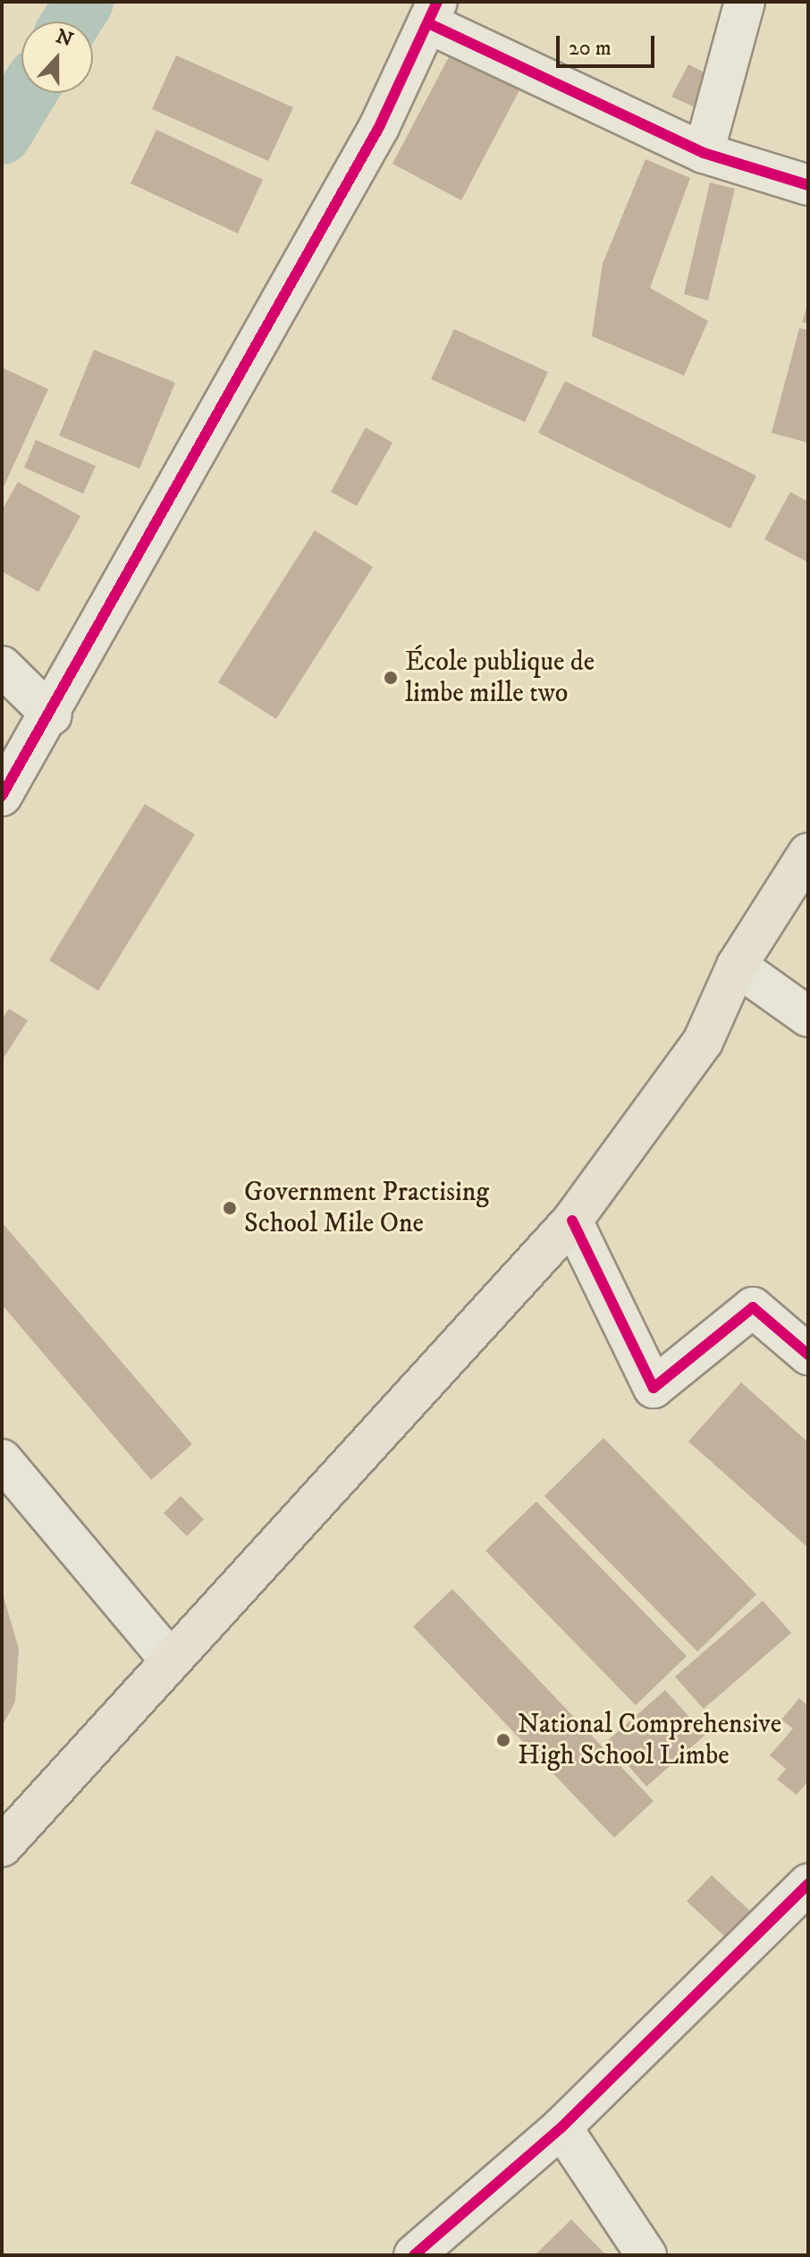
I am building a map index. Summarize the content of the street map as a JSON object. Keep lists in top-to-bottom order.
{
  "places": ["École publique de limbe mille two", "Government Practising School Mile One", "National Comprehensive High School Limbe"],
  "scale_bar": "20 m",
  "north": "top"
}
